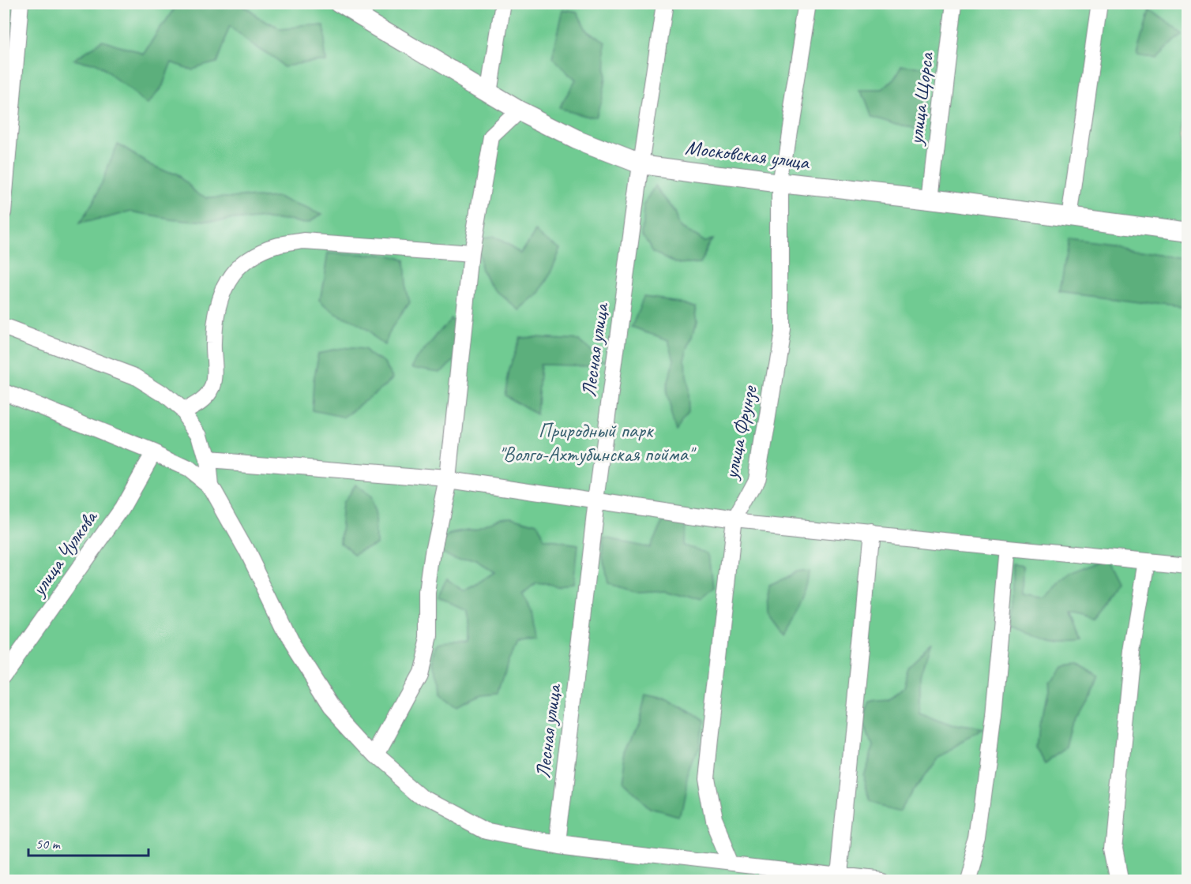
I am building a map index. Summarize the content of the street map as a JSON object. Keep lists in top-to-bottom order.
{
  "streets": {
    "street": [
      "улица Щорса",
      "Московская улица",
      "Лесная улица",
      "улица Фрунзе",
      "улица Чулкова"
    ]
  },
  "crossings": [
    ["улица Щорса", "Московская улица"],
    ["Московская улица", "Лесная улица"],
    ["Московская улица", "улица Фрунзе"]
  ],
  "parks": ["Природный парк \"Волго-Ахтубинская пойма\""],
  "scale_bar": "50 m"
}
